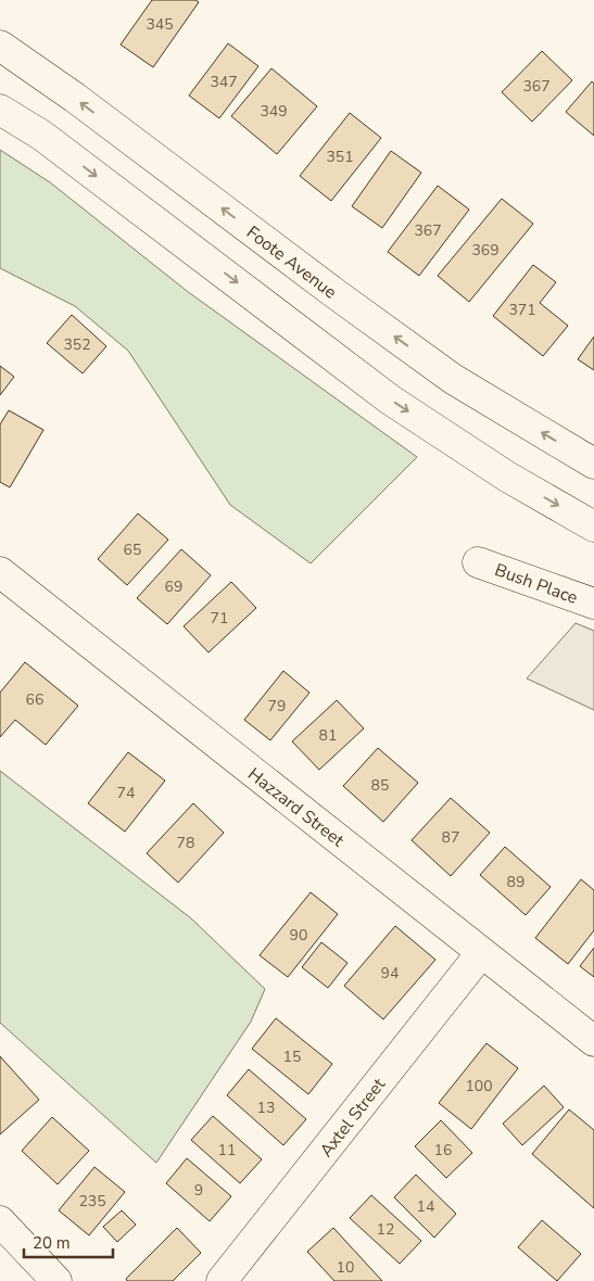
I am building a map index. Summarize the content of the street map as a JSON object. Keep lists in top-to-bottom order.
{
  "streets": {
    "main road": [
      "Foote Avenue",
      "Bush Place",
      "Hazzard Street",
      "Axtel Street"
    ]
  },
  "crossings": [
    ["Hazzard Street", "Axtel Street"]
  ],
  "house_numbers": [
    "345",
    "347",
    "367",
    "349",
    "351",
    "367",
    "369",
    "371",
    "352",
    "65",
    "69",
    "71",
    "66",
    "79",
    "81",
    "85",
    "74",
    "87",
    "78",
    "89",
    "90",
    "94",
    "15",
    "100",
    "13",
    "11",
    "16",
    "9",
    "235",
    "14",
    "12",
    "10"
  ],
  "scale_bar": "20 m"
}
